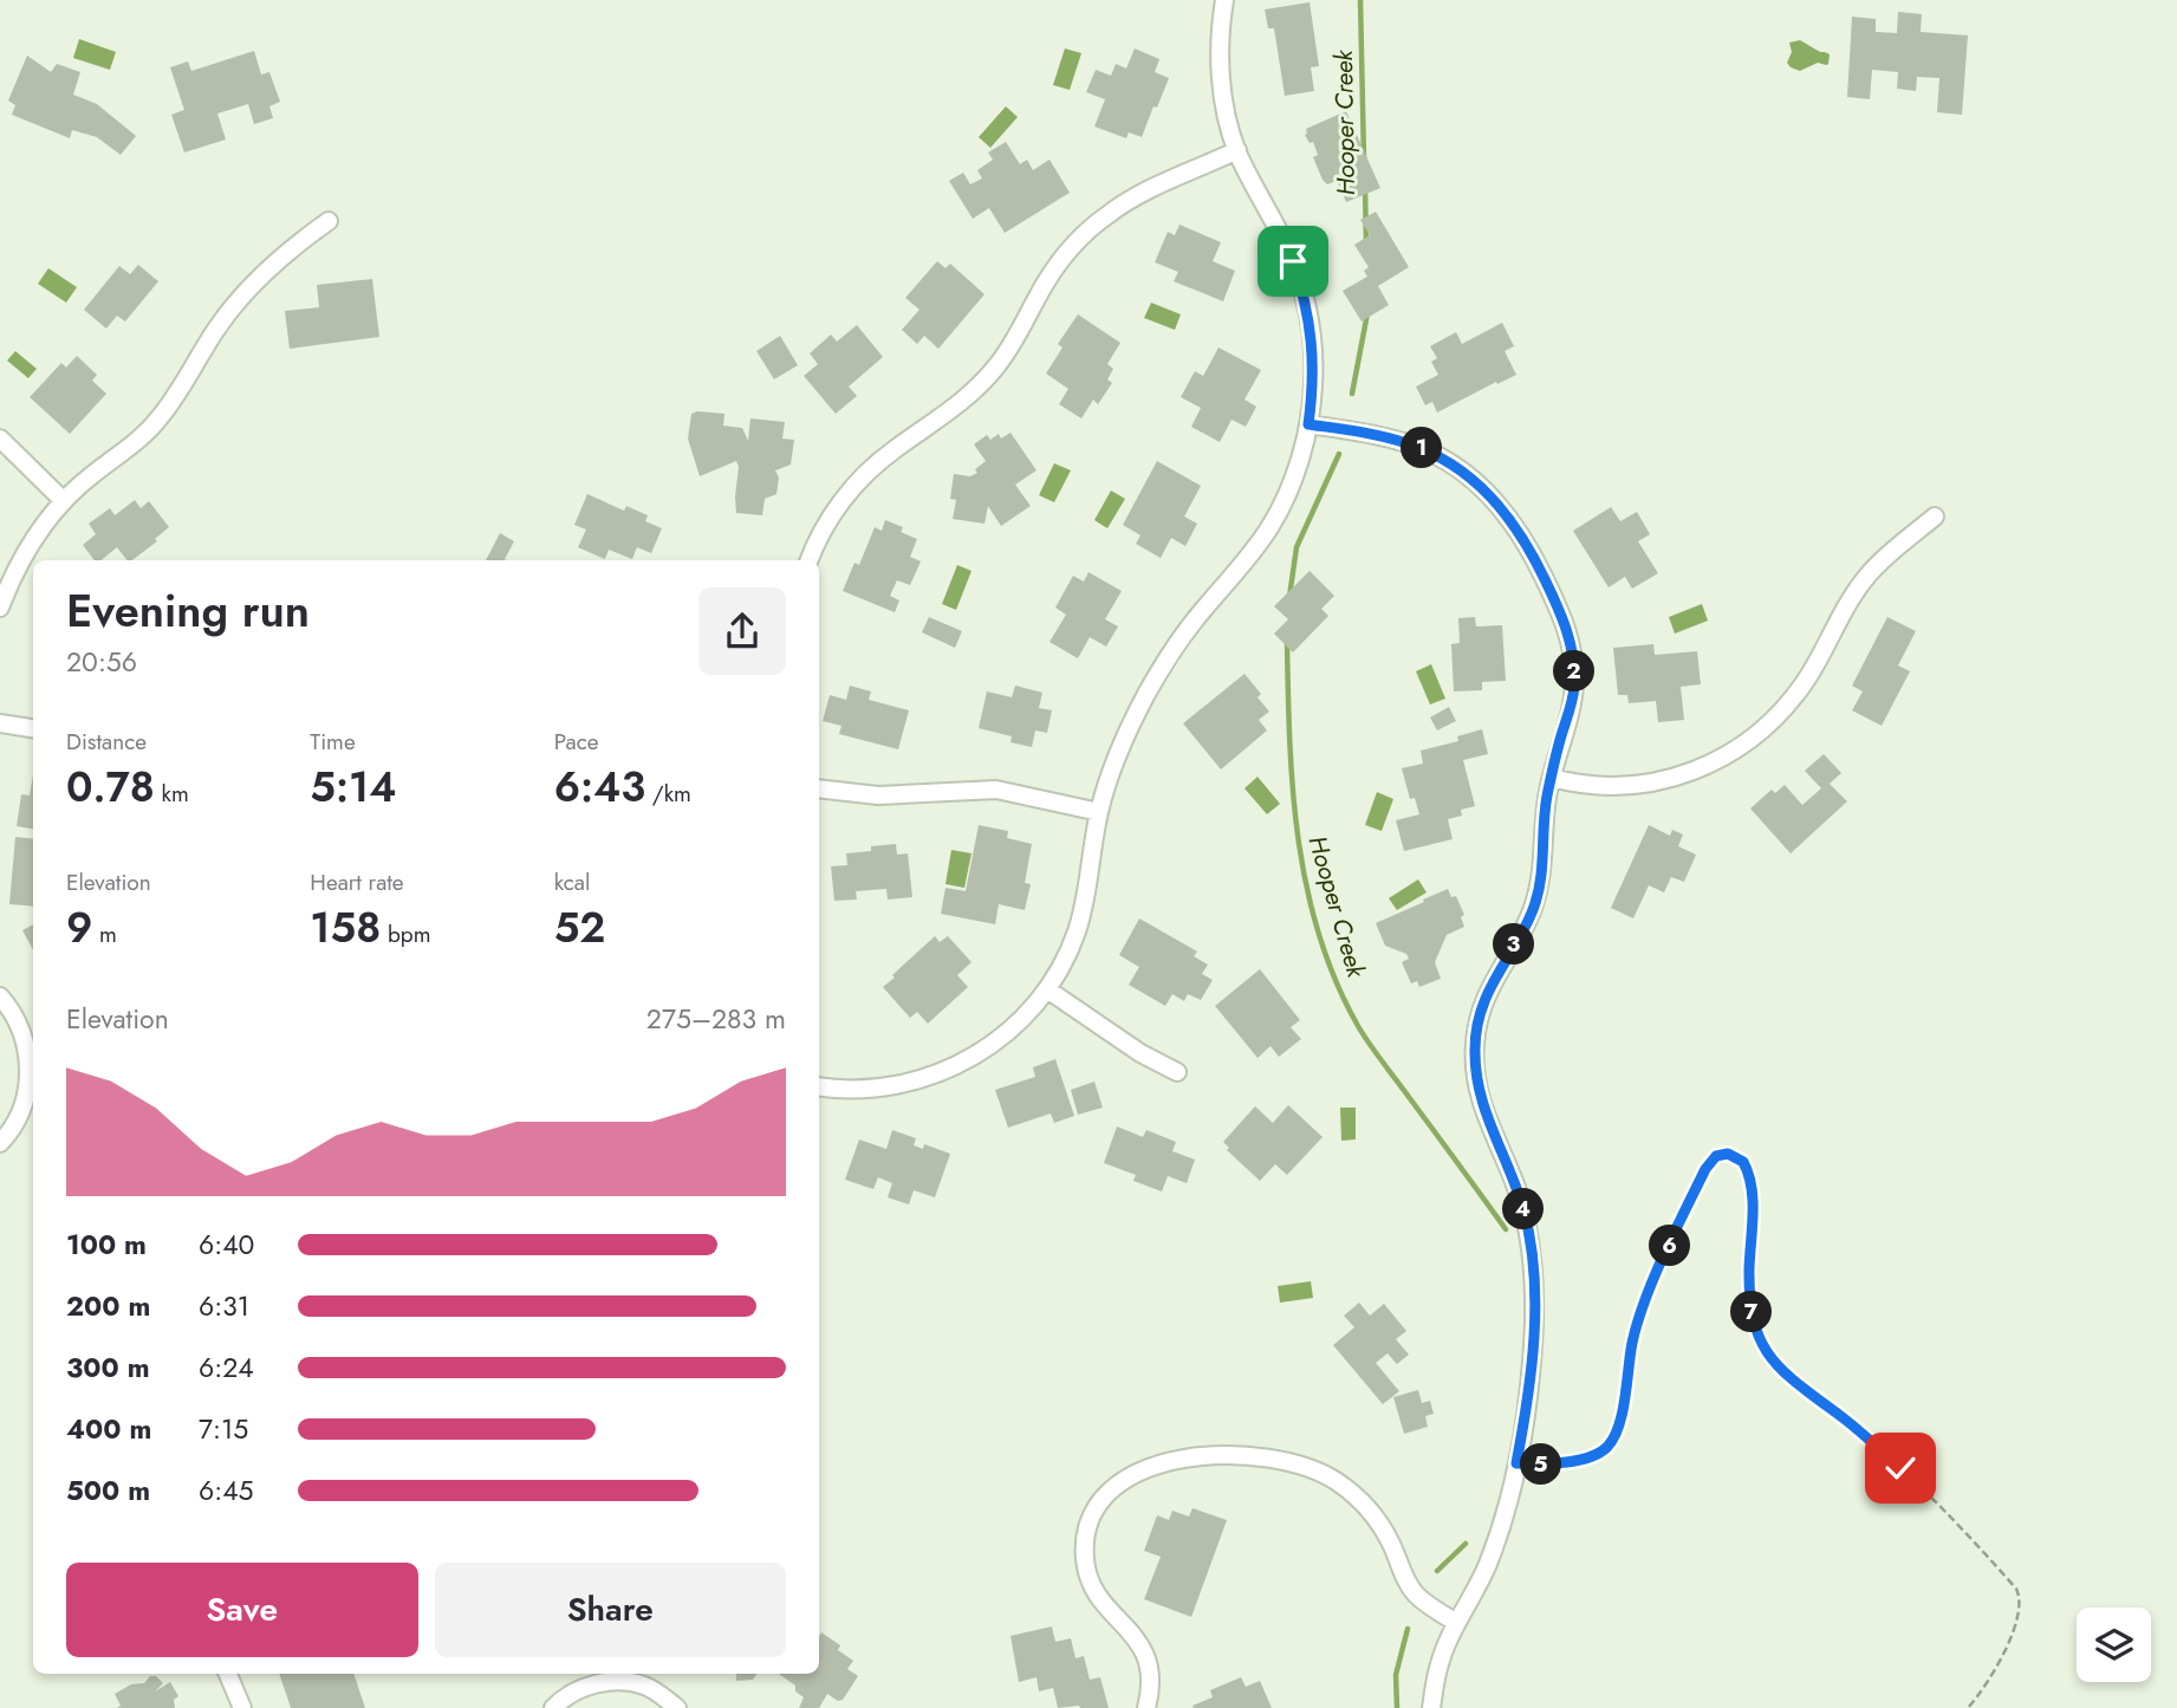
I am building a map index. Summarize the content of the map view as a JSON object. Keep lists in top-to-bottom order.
{
  "water": ["Hooper Creek"],
  "page": {
    "pins": [
      "1",
      "2",
      "3",
      "4",
      "6",
      "7",
      "5"
    ],
    "heading": ["Evening run", "20:56"],
    "stats": [
      ["Distance", "0.78 km"],
      ["Time", "5:14"],
      ["Pace", "6:43 /km"],
      ["Elevation", "9 m"],
      ["Heart rate", "158 bpm"],
      ["kcal", "52"]
    ],
    "chart": ["Elevation", "275–283 m"],
    "list": [
      {
        "name": "100 m",
        "note": "6:40"
      },
      {
        "name": "200 m",
        "note": "6:31"
      },
      {
        "name": "300 m",
        "note": "6:24"
      },
      {
        "name": "400 m",
        "note": "7:15"
      },
      {
        "name": "500 m",
        "note": "6:45"
      }
    ],
    "buttons": ["Save", "Share"]
  }
}
